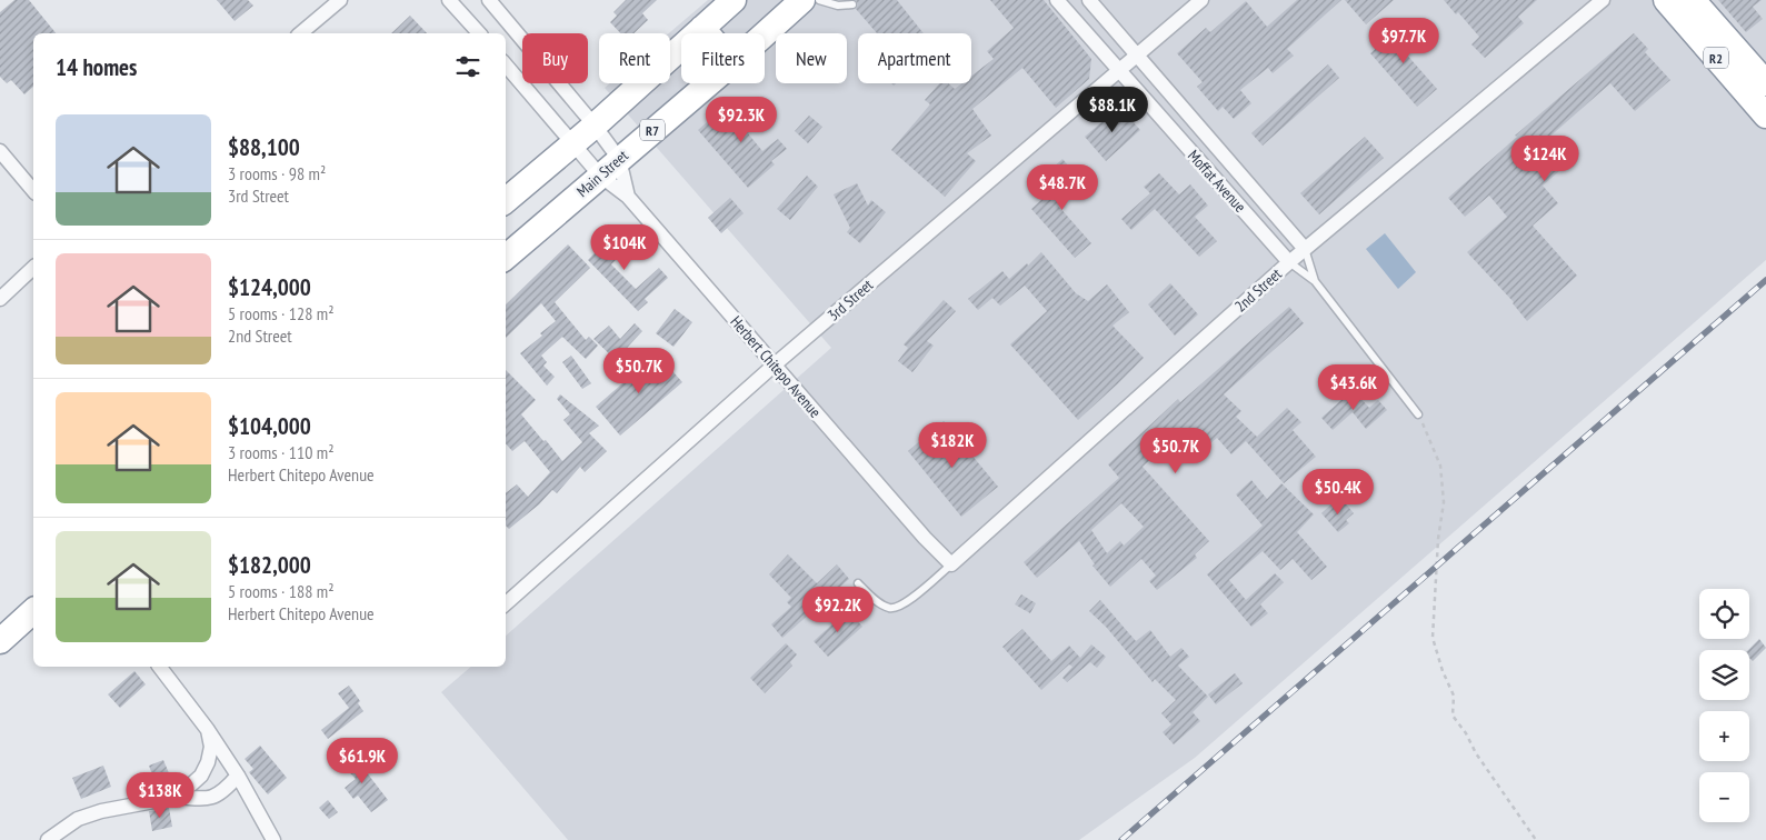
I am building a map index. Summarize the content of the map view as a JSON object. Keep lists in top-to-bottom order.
{
  "streets": {
    "highway": ["R2", "R7", "Main Street"],
    "street": [
      "Moffat Avenue",
      "2nd Street",
      "3rd Street",
      "Herbert Chitepo Avenue"
    ]
  },
  "crossings": [
    ["Main Street", "Herbert Chitepo Avenue"],
    ["Moffat Avenue", "2nd Street"],
    ["Moffat Avenue", "3rd Street"],
    ["2nd Street", "Herbert Chitepo Avenue"],
    ["3rd Street", "Herbert Chitepo Avenue"]
  ],
  "page": {
    "price": [
      "$97.7K",
      "$88.1K",
      "$92.3K",
      "$124K",
      "$48.7K",
      "$104K",
      "$50.7K",
      "$43.6K",
      "$182K",
      "$50.7K",
      "$50.4K",
      "$92.2K",
      "$61.9K",
      "$138K"
    ],
    "chip": [
      "Buy",
      "Rent",
      "Filters",
      "New",
      "Apartment"
    ],
    "heading": "14 homes",
    "list": [
      {
        "name": "$88,100",
        "note": "3 rooms · 98 m² · 3rd Street"
      },
      {
        "name": "$124,000",
        "note": "5 rooms · 128 m² · 2nd Street"
      },
      {
        "name": "$104,000",
        "note": "3 rooms · 110 m² · Herbert Chitepo Avenue"
      },
      {
        "name": "$182,000",
        "note": "5 rooms · 188 m² · Herbert Chitepo Avenue"
      }
    ],
    "map_buttons": ["+", "−"]
  }
}
